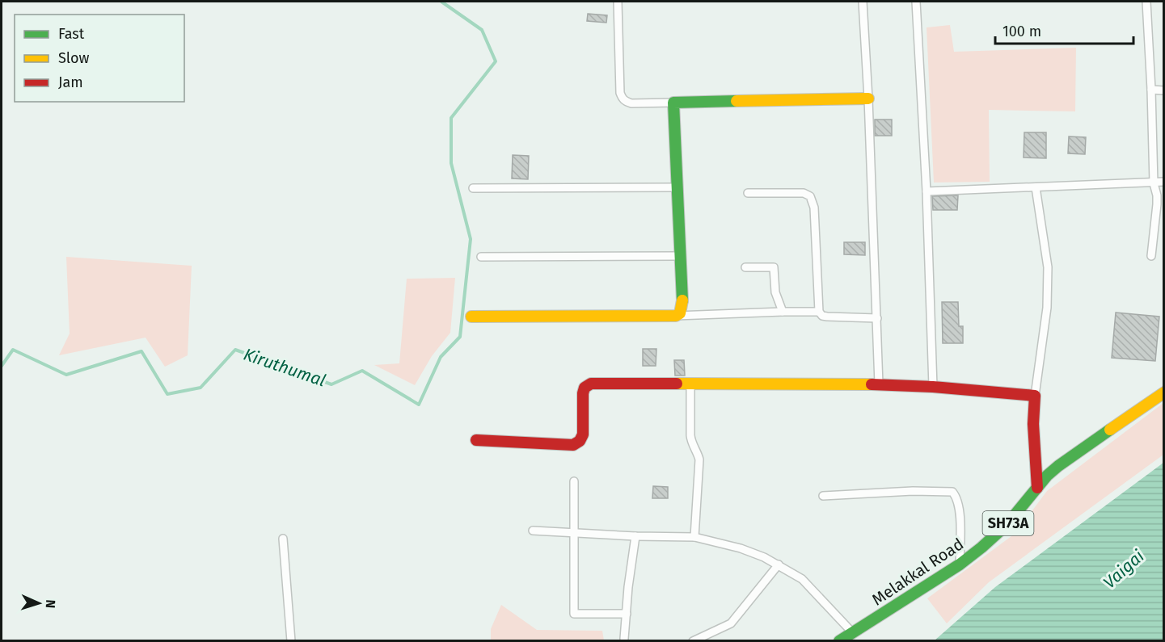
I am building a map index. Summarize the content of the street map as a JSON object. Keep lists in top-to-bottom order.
{
  "streets": {
    "street": ["SH73A", "Melakkal Road"]
  },
  "water": ["Kiruthumal", "Vaigai"],
  "legend": ["Fast", "Slow", "Jam"],
  "scale_bar": "100 m",
  "north": "right"
}
